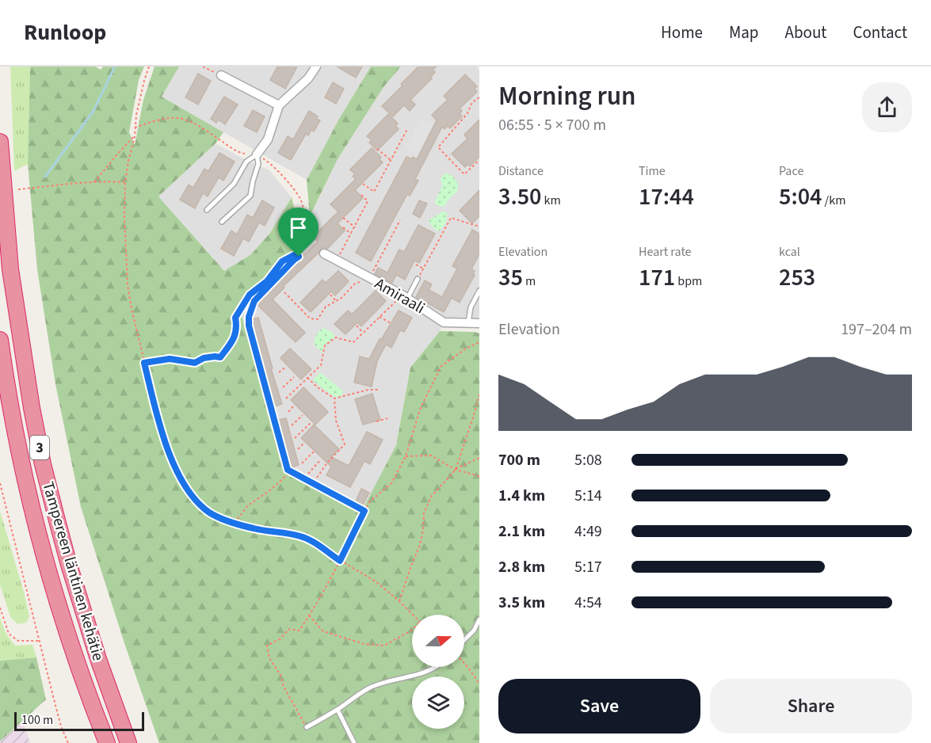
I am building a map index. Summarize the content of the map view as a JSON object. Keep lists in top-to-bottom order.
{
  "streets": {
    "highway": ["3", "Tampereen läntinen kehätie"],
    "street": ["Amiraali"]
  },
  "scale_bar": "100 m",
  "north": "right",
  "page": {
    "header": "Runloop",
    "nav": [
      "Home",
      "Map",
      "About",
      "Contact"
    ],
    "heading": ["Morning run", "06:55 · 5 × 700 m"],
    "stats": [
      ["Distance", "3.50 km"],
      ["Time", "17:44"],
      ["Pace", "5:04 /km"],
      ["Elevation", "35 m"],
      ["Heart rate", "171 bpm"],
      ["kcal", "253"]
    ],
    "chart": ["Elevation", "197–204 m"],
    "list": [
      {
        "name": "700 m",
        "note": "5:08"
      },
      {
        "name": "1.4 km",
        "note": "5:14"
      },
      {
        "name": "2.1 km",
        "note": "4:49"
      },
      {
        "name": "2.8 km",
        "note": "5:17"
      },
      {
        "name": "3.5 km",
        "note": "4:54"
      }
    ],
    "buttons": ["Save", "Share"],
    "scale": "100 m"
  }
}
